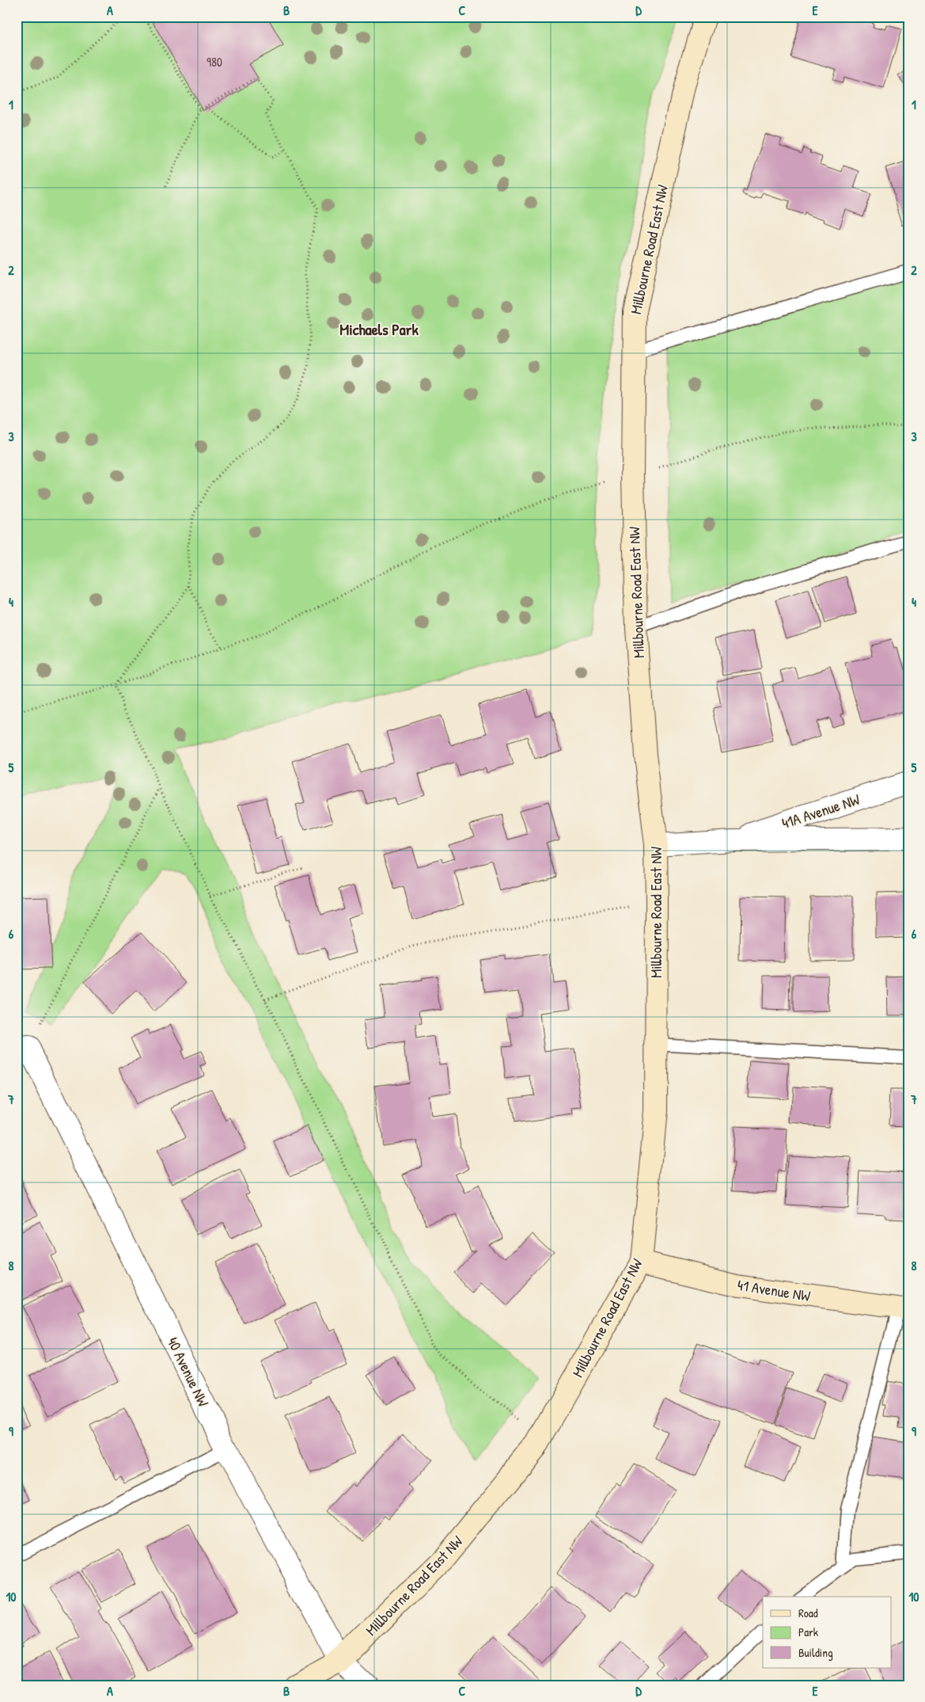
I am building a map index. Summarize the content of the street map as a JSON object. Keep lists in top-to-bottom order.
{
  "streets": {
    "street": [
      "Millbourne Road East NW",
      "41A Avenue NW",
      "41 Avenue NW",
      "40 Avenue NW"
    ]
  },
  "crossings": [
    ["Millbourne Road East NW", "41A Avenue NW"],
    ["Millbourne Road East NW", "41 Avenue NW"],
    ["Millbourne Road East NW", "40 Avenue NW"]
  ],
  "districts": ["Michaels Park"],
  "house_numbers": ["980"],
  "legend": ["Road", "Park", "Building"],
  "grid": {
    "columns": [
      "A",
      "B",
      "C",
      "D",
      "E"
    ],
    "rows": [
      "1",
      "2",
      "3",
      "4",
      "5",
      "6",
      "7",
      "8",
      "9",
      "10"
    ]
  }
}
